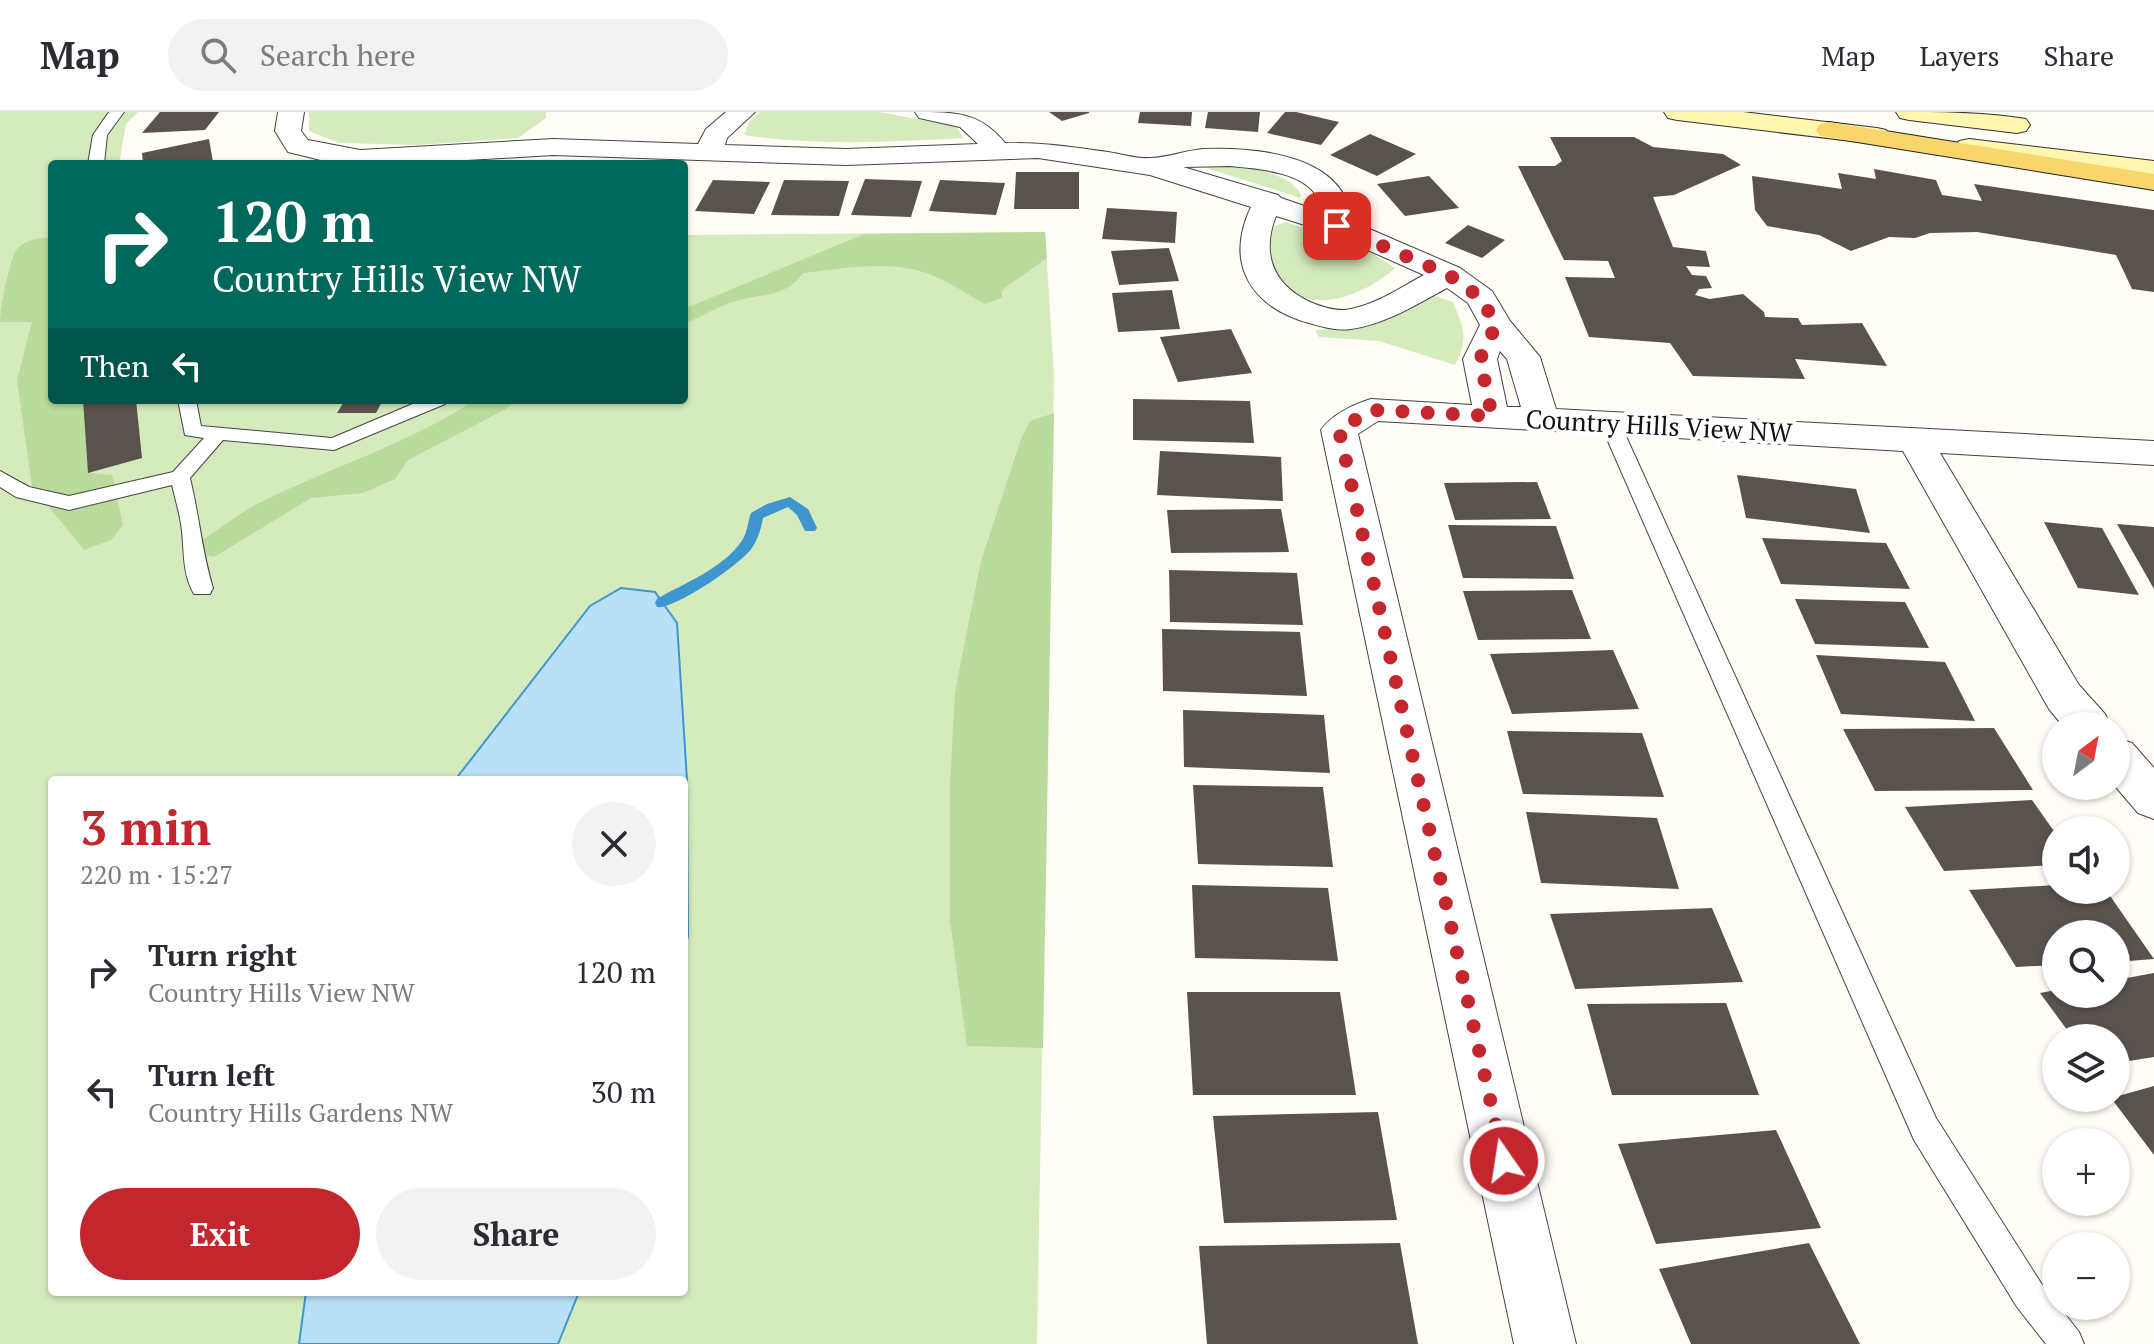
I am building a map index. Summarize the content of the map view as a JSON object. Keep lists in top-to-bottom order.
{
  "streets": {
    "street": ["Country Hills View NW"]
  },
  "north": "top right",
  "page": {
    "header": "Map",
    "search": "Search here",
    "nav": ["Map", "Layers", "Share"],
    "turn": ["120 m", "Country Hills View NW"],
    "then": "Then",
    "map_buttons": ["+", "−"],
    "heading": ["3 min", "220 m · 15:27"],
    "list": [
      {
        "name": "Turn right",
        "note": "Country Hills View NW",
        "value": "120 m"
      },
      {
        "name": "Turn left",
        "note": "Country Hills Gardens NW",
        "value": "30 m"
      }
    ],
    "buttons": ["Exit", "Share"]
  }
}
